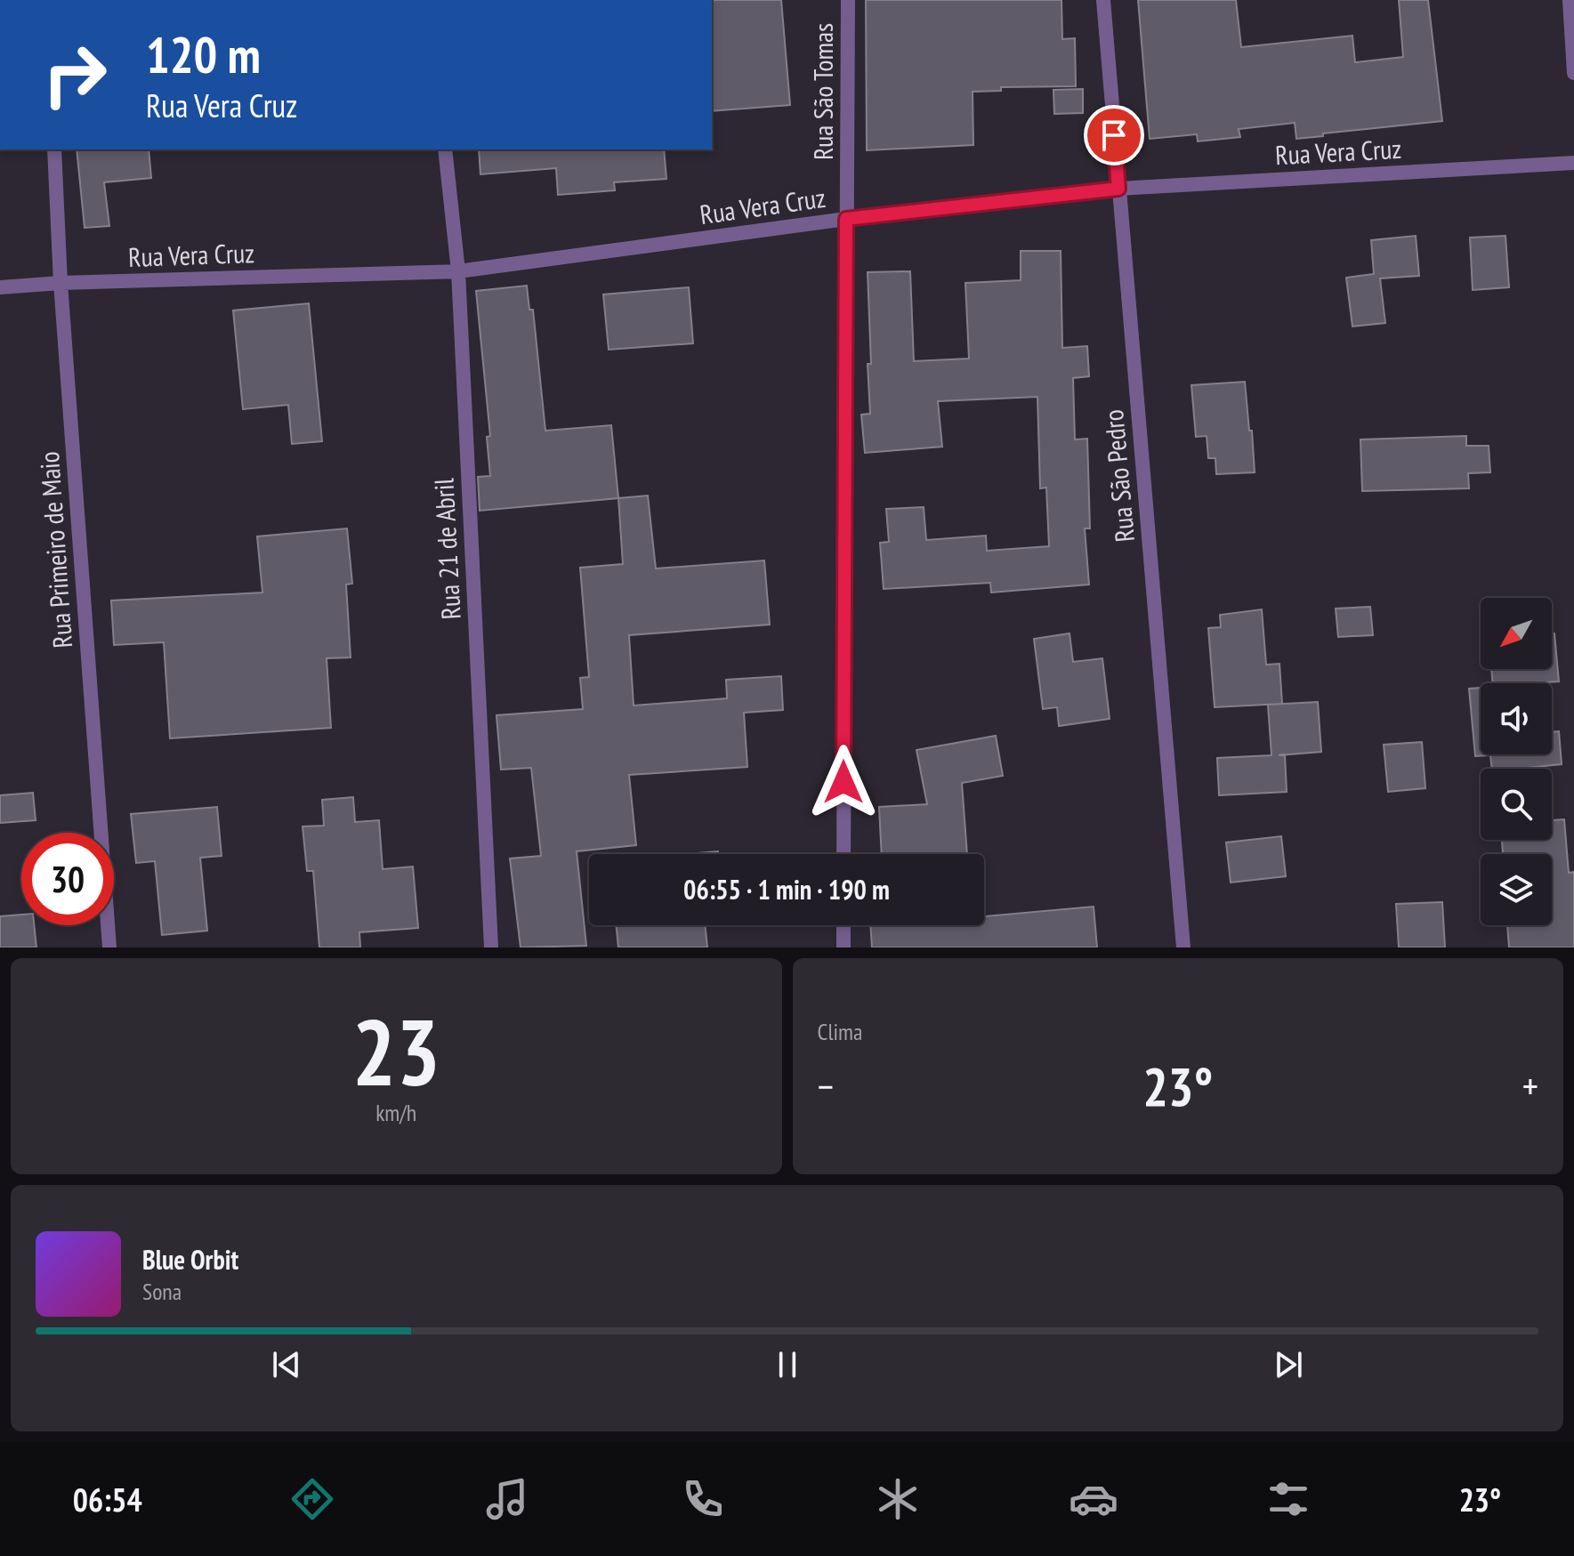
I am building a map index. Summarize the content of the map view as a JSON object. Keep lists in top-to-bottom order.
{
  "streets": {
    "street": [
      "Rua São Tomas",
      "Rua Vera Cruz",
      "Rua São Pedro",
      "Rua 21 de Abril",
      "Rua Primeiro de Maio"
    ]
  },
  "crossings": [
    ["Rua São Tomas", "Rua Vera Cruz"],
    ["Rua Vera Cruz", "Rua São Pedro"],
    ["Rua Vera Cruz", "Rua 21 de Abril"],
    ["Rua Vera Cruz", "Rua Primeiro de Maio"]
  ],
  "north": "bottom left",
  "page": {
    "turn": ["120 m", "Rua Vera Cruz"],
    "limit": "30",
    "trip": "06:55 · 1 min · 190 m",
    "tile": [
      ["23", "km/h"],
      "Clima"
    ],
    "heat": ["−", "23°", "+"],
    "song": ["Blue Orbit", "Sona"],
    "tabs": ["06:54", "23°"]
  }
}
